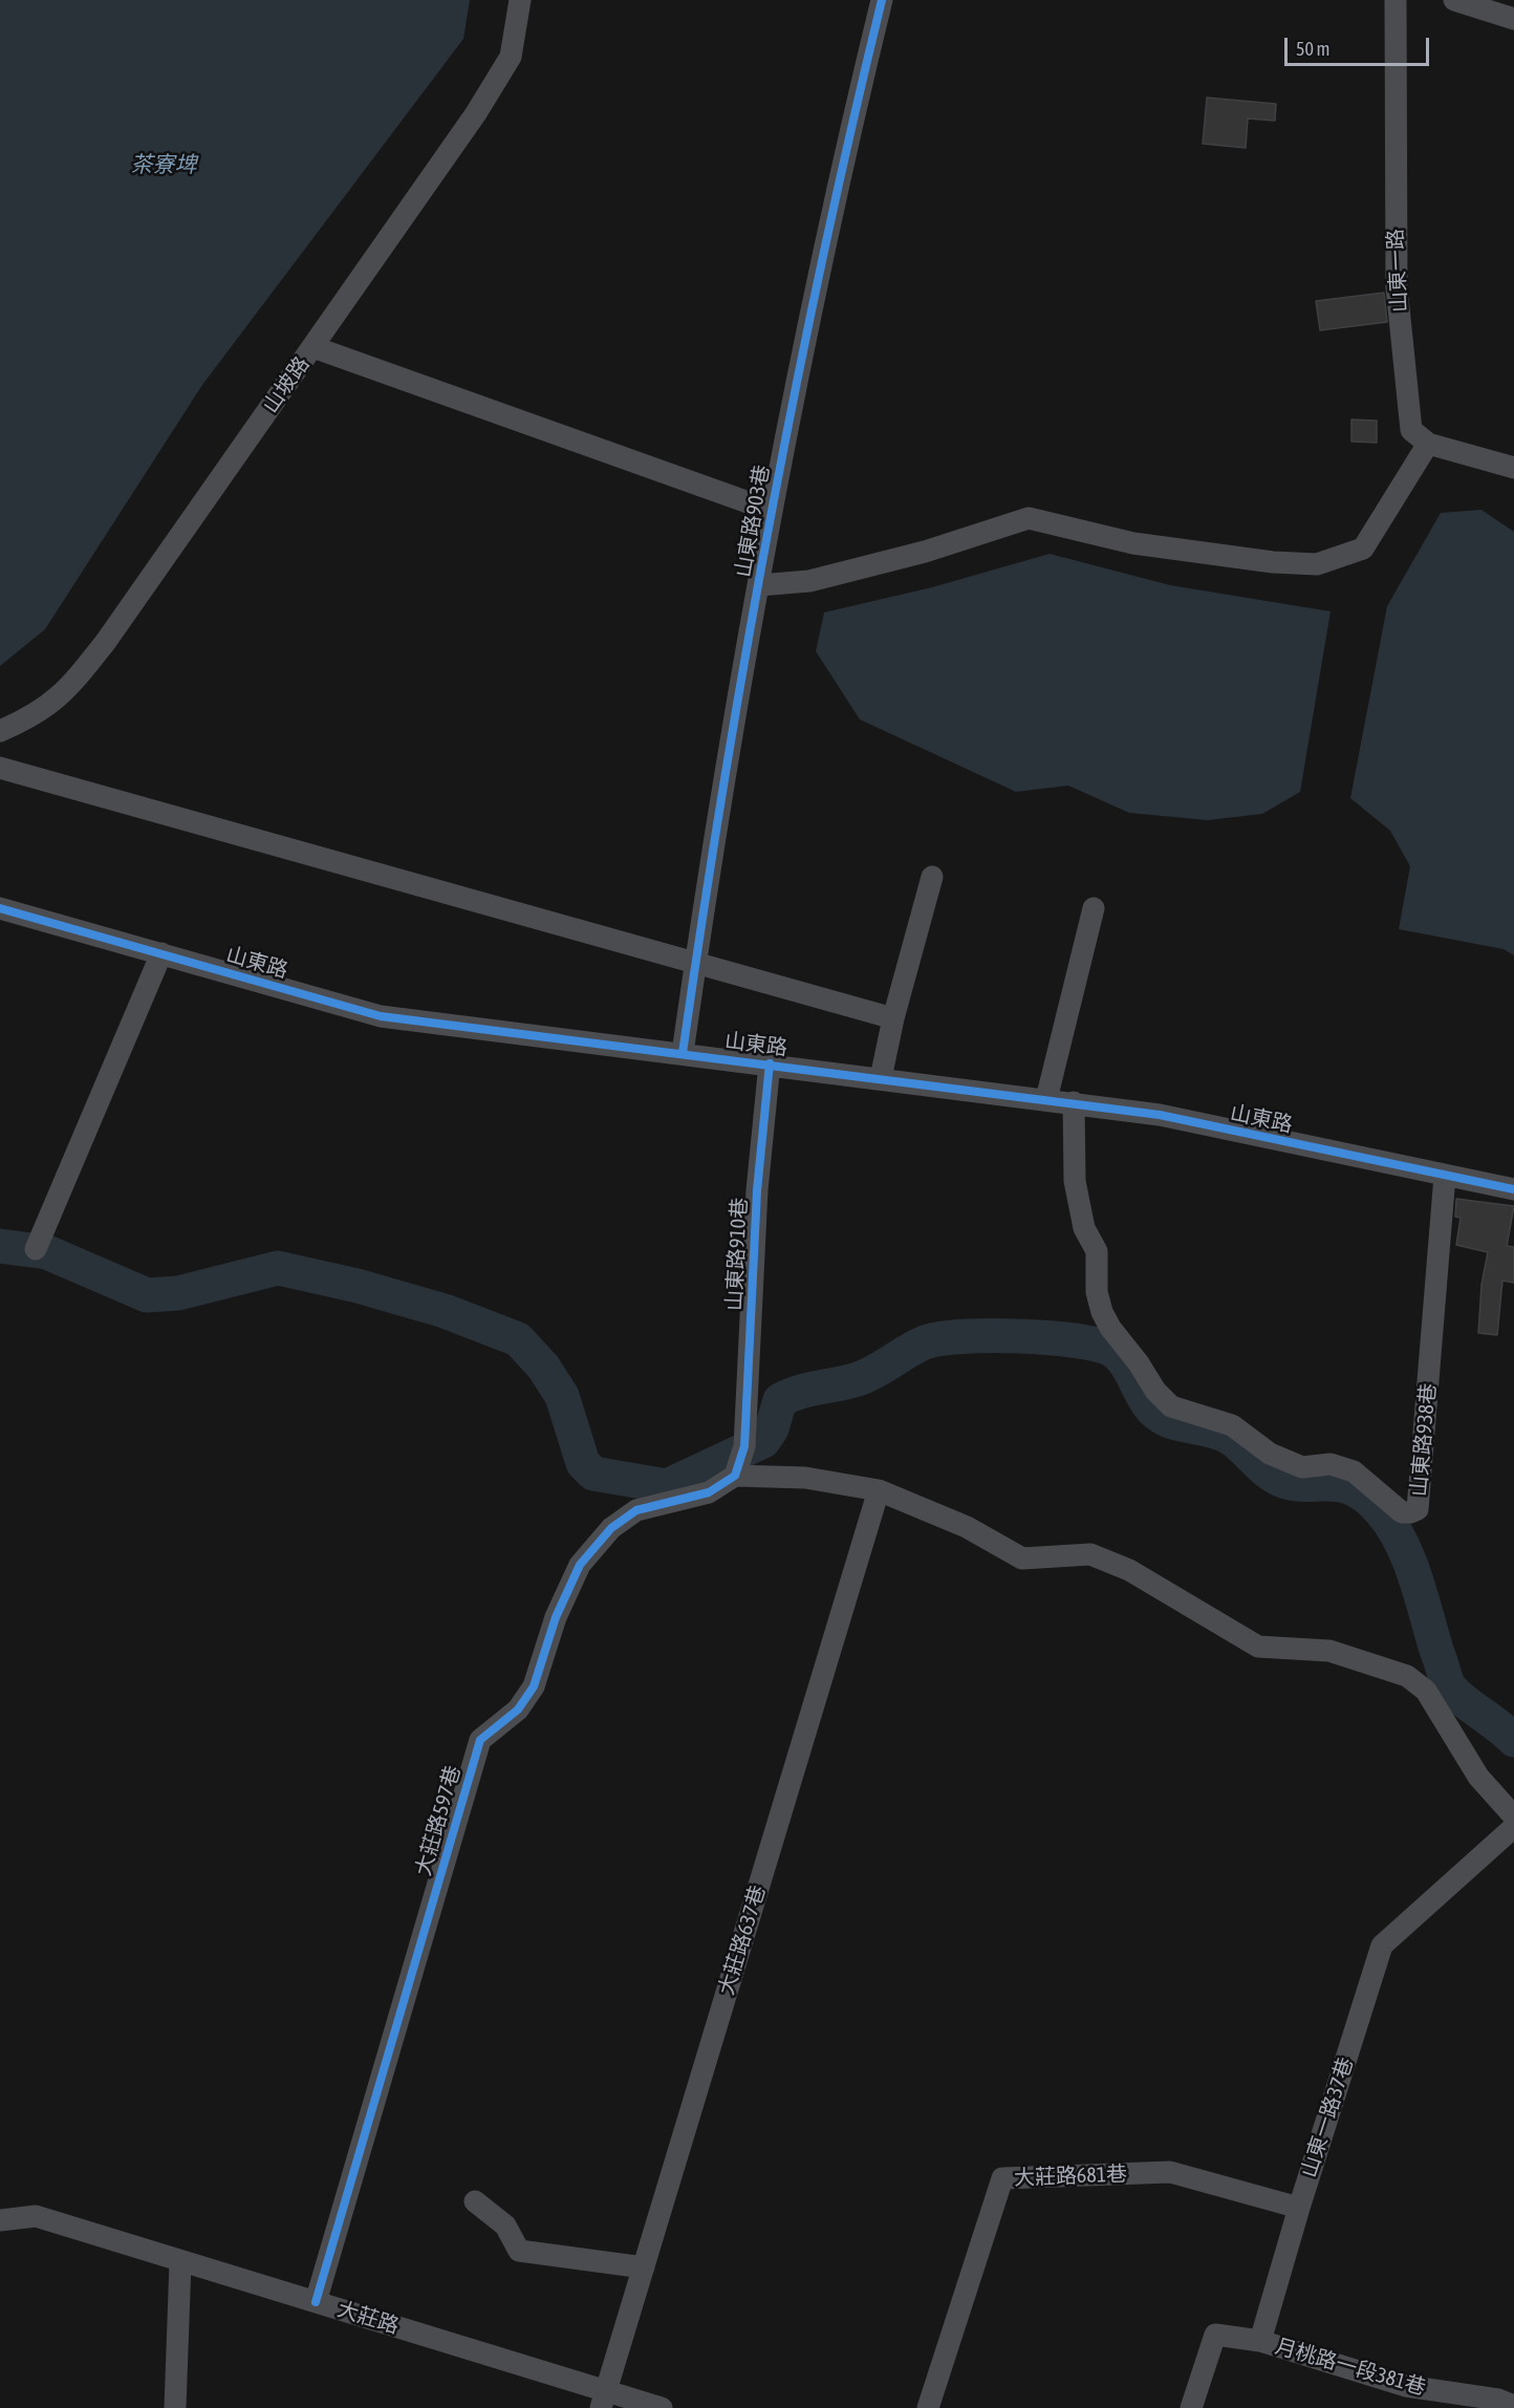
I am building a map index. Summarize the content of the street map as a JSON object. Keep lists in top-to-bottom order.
{
  "streets": {
    "street": [
      "山東一路",
      "山坡路",
      "山東路903巷",
      "山東路",
      "山東路910巷",
      "山東路938巷",
      "大莊路597巷",
      "大莊路637巷",
      "山東一路37巷",
      "大莊路681巷",
      "大莊路",
      "月桃路一段381巷"
    ]
  },
  "crossings": [
    ["山東路903巷", "山東路"],
    ["山東路", "山東路910巷"],
    ["山東路", "山東路938巷"],
    ["山東路910巷", "大莊路597巷"],
    ["大莊路597巷", "大莊路"],
    ["大莊路637巷", "大莊路"],
    ["山東一路37巷", "大莊路681巷"],
    ["山東一路37巷", "月桃路一段381巷"]
  ],
  "water": ["茶寮埤"],
  "scale_bar": "50 m"
}
